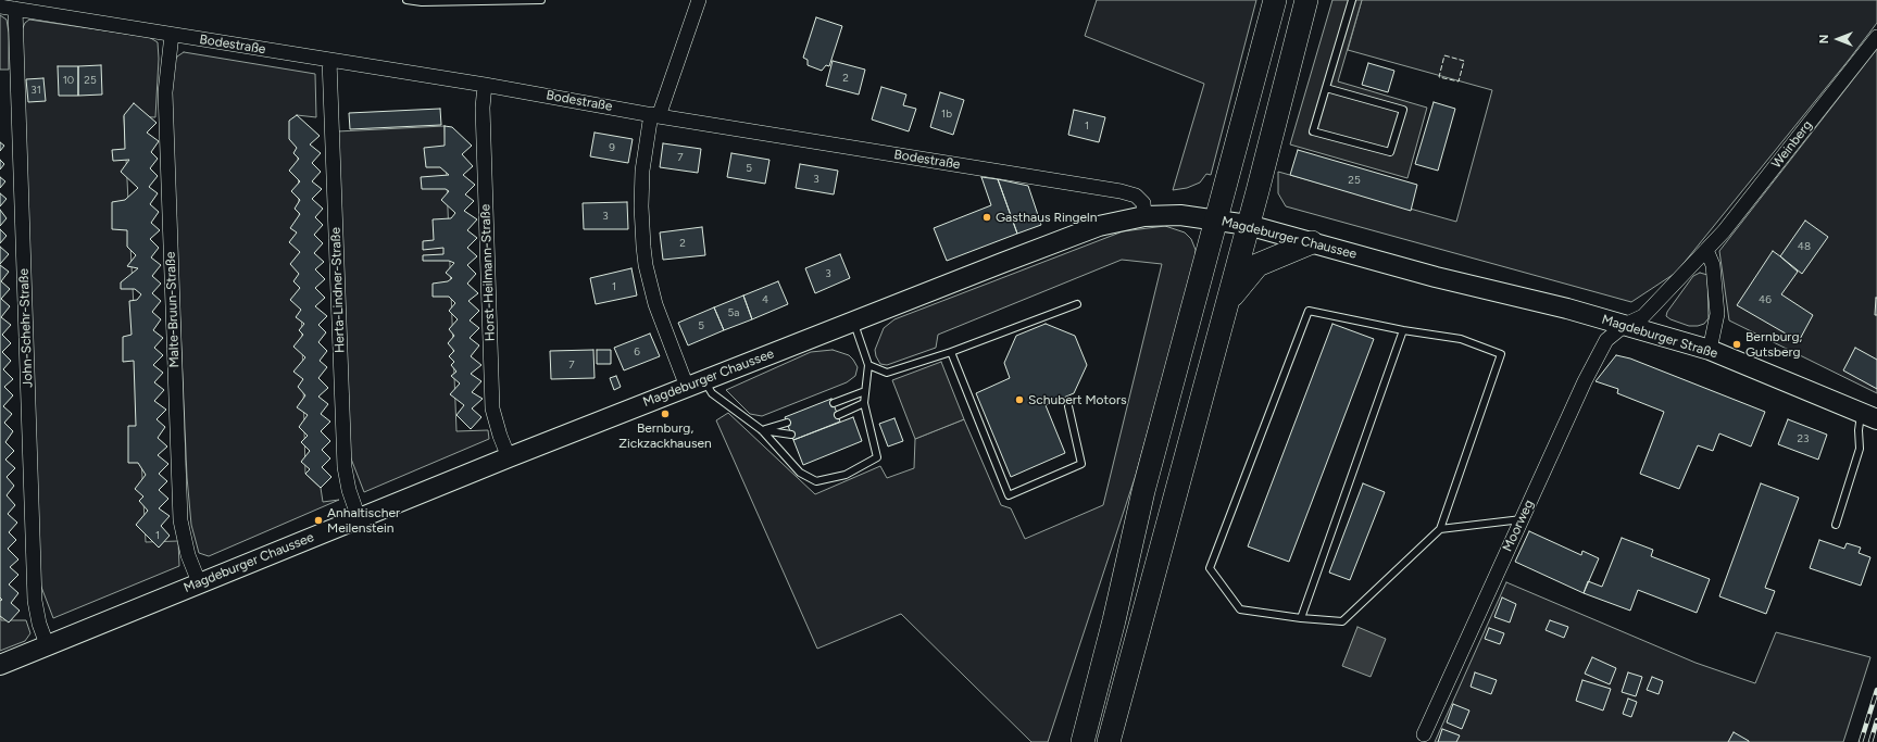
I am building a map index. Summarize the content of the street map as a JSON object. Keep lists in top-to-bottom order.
{
  "streets": {
    "main road": ["Magdeburger Chaussee", "Magdeburger Straße"],
    "street": [
      "Bodestraße",
      "Weinberg",
      "Horst-Heilmann-Straße",
      "Herta-Lindner-Straße",
      "Malte-Bruun-Straße",
      "John-Schehr-Straße",
      "Moorweg"
    ]
  },
  "crossings": [
    ["Bodestraße", "Magdeburger Chaussee"],
    ["Bodestraße", "Horst-Heilmann-Straße"],
    ["Bodestraße", "Herta-Lindner-Straße"],
    ["Bodestraße", "Malte-Bruun-Straße"],
    ["Bodestraße", "John-Schehr-Straße"],
    ["Weinberg", "Magdeburger Straße"],
    ["Weinberg", "Moorweg"],
    ["Magdeburger Chaussee", "Horst-Heilmann-Straße"],
    ["Magdeburger Chaussee", "Herta-Lindner-Straße"],
    ["Magdeburger Chaussee", "Malte-Bruun-Straße"],
    ["Magdeburger Chaussee", "John-Schehr-Straße"],
    ["Magdeburger Chaussee", "Magdeburger Straße"],
    ["Magdeburger Straße", "Moorweg"]
  ],
  "places": [
    "Gasthaus Ringeln",
    "Bernburg, Gutsberg",
    "Schubert Motors",
    "Bernburg, Zickzackhausen",
    "Anhaltischer Meilenstein"
  ],
  "house_numbers": [
    "2",
    "10",
    "25",
    "31",
    "1b",
    "1",
    "9",
    "7",
    "5",
    "3",
    "25",
    "3",
    "2",
    "48",
    "3",
    "1",
    "4",
    "46",
    "5a",
    "5",
    "6",
    "7",
    "23",
    "1"
  ],
  "north": "left"
}
